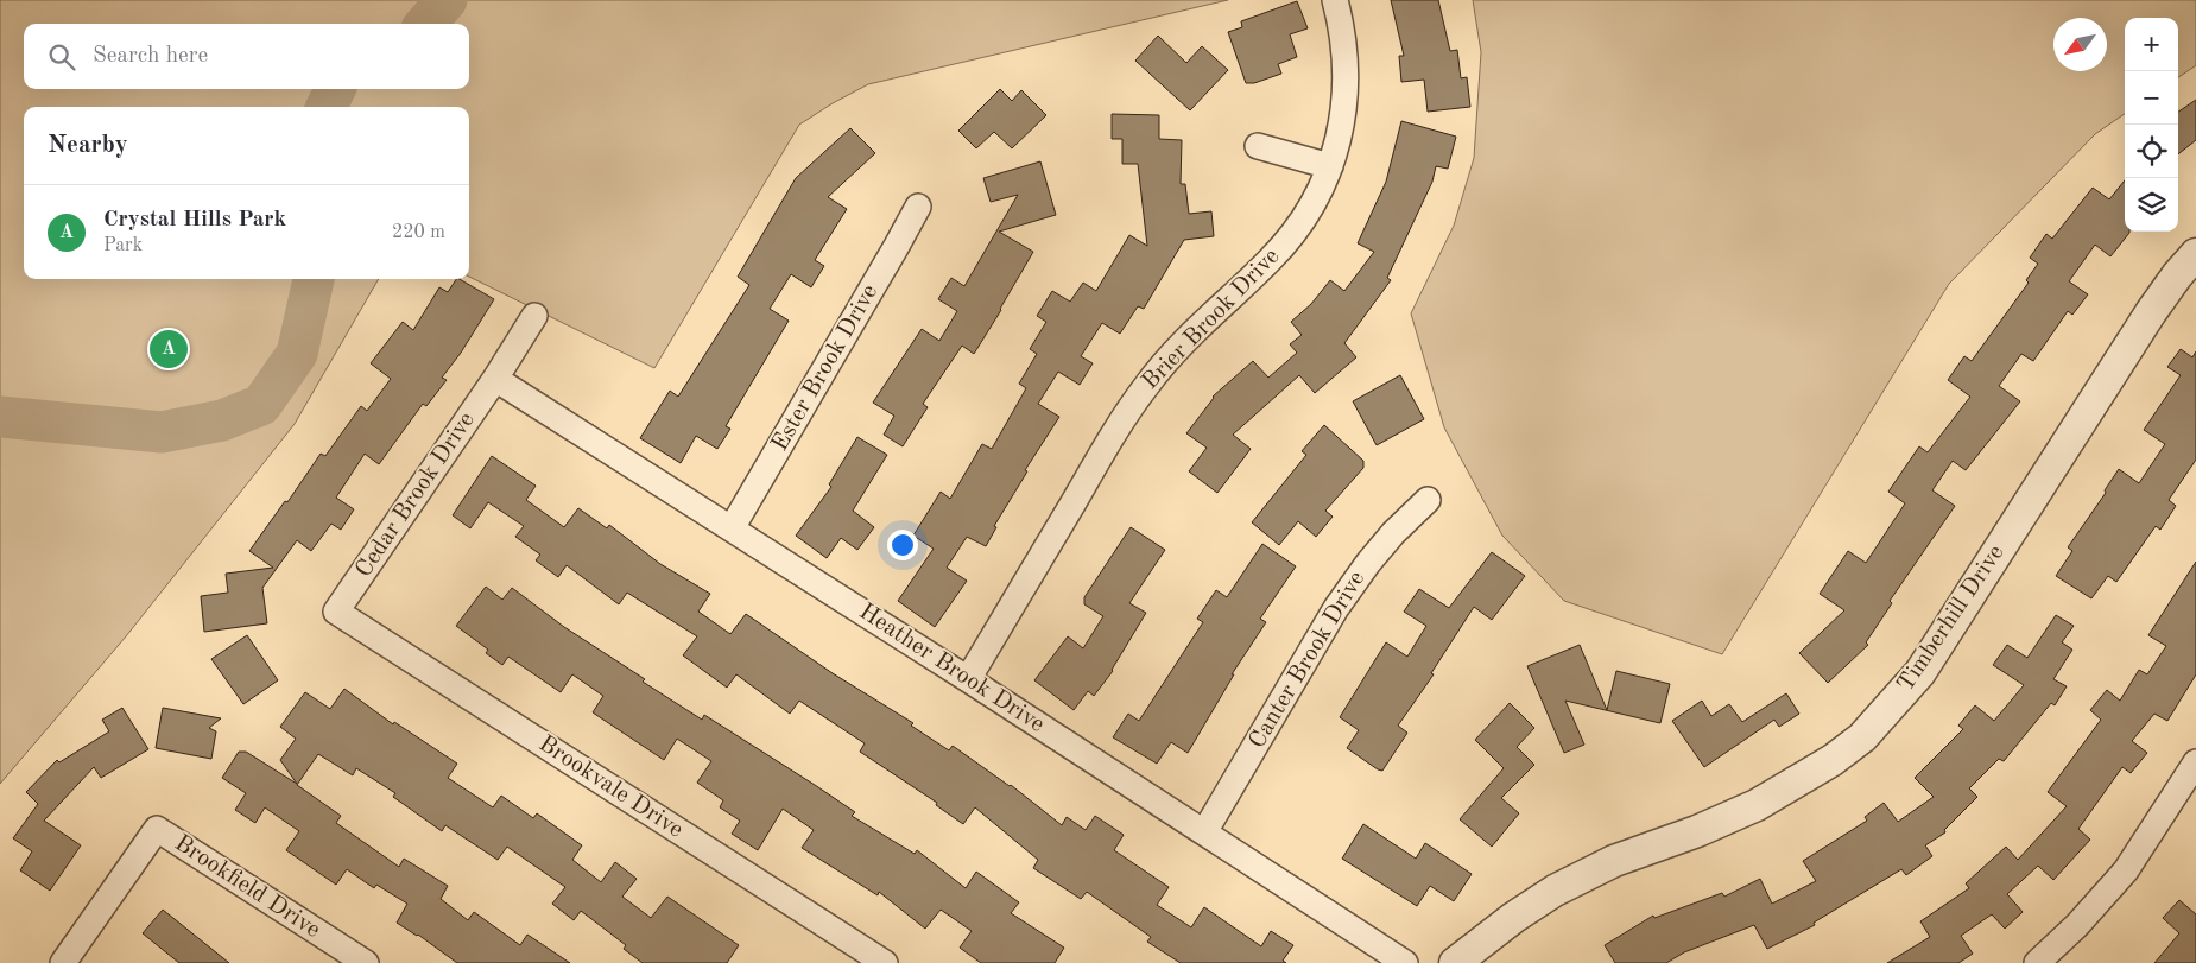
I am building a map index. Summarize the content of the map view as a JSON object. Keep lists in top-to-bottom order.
{
  "streets": {
    "street": [
      "Brier Brook Drive",
      "Ester Brook Drive",
      "Cedar Brook Drive",
      "Timberhill Drive",
      "Canter Brook Drive",
      "Heather Brook Drive",
      "Brookvale Drive",
      "Brookfield Drive"
    ]
  },
  "crossings": [
    ["Brier Brook Drive", "Heather Brook Drive"],
    ["Ester Brook Drive", "Heather Brook Drive"],
    ["Cedar Brook Drive", "Heather Brook Drive"],
    ["Cedar Brook Drive", "Brookvale Drive"],
    ["Canter Brook Drive", "Heather Brook Drive"]
  ],
  "north": "bottom left",
  "page": {
    "map_buttons": ["+", "−"],
    "search": "Search here",
    "heading": "Nearby",
    "list": [
      {
        "mark": "A",
        "name": "Crystal Hills Park",
        "note": "Park",
        "value": "220 m"
      }
    ],
    "pins": "A"
  }
}
